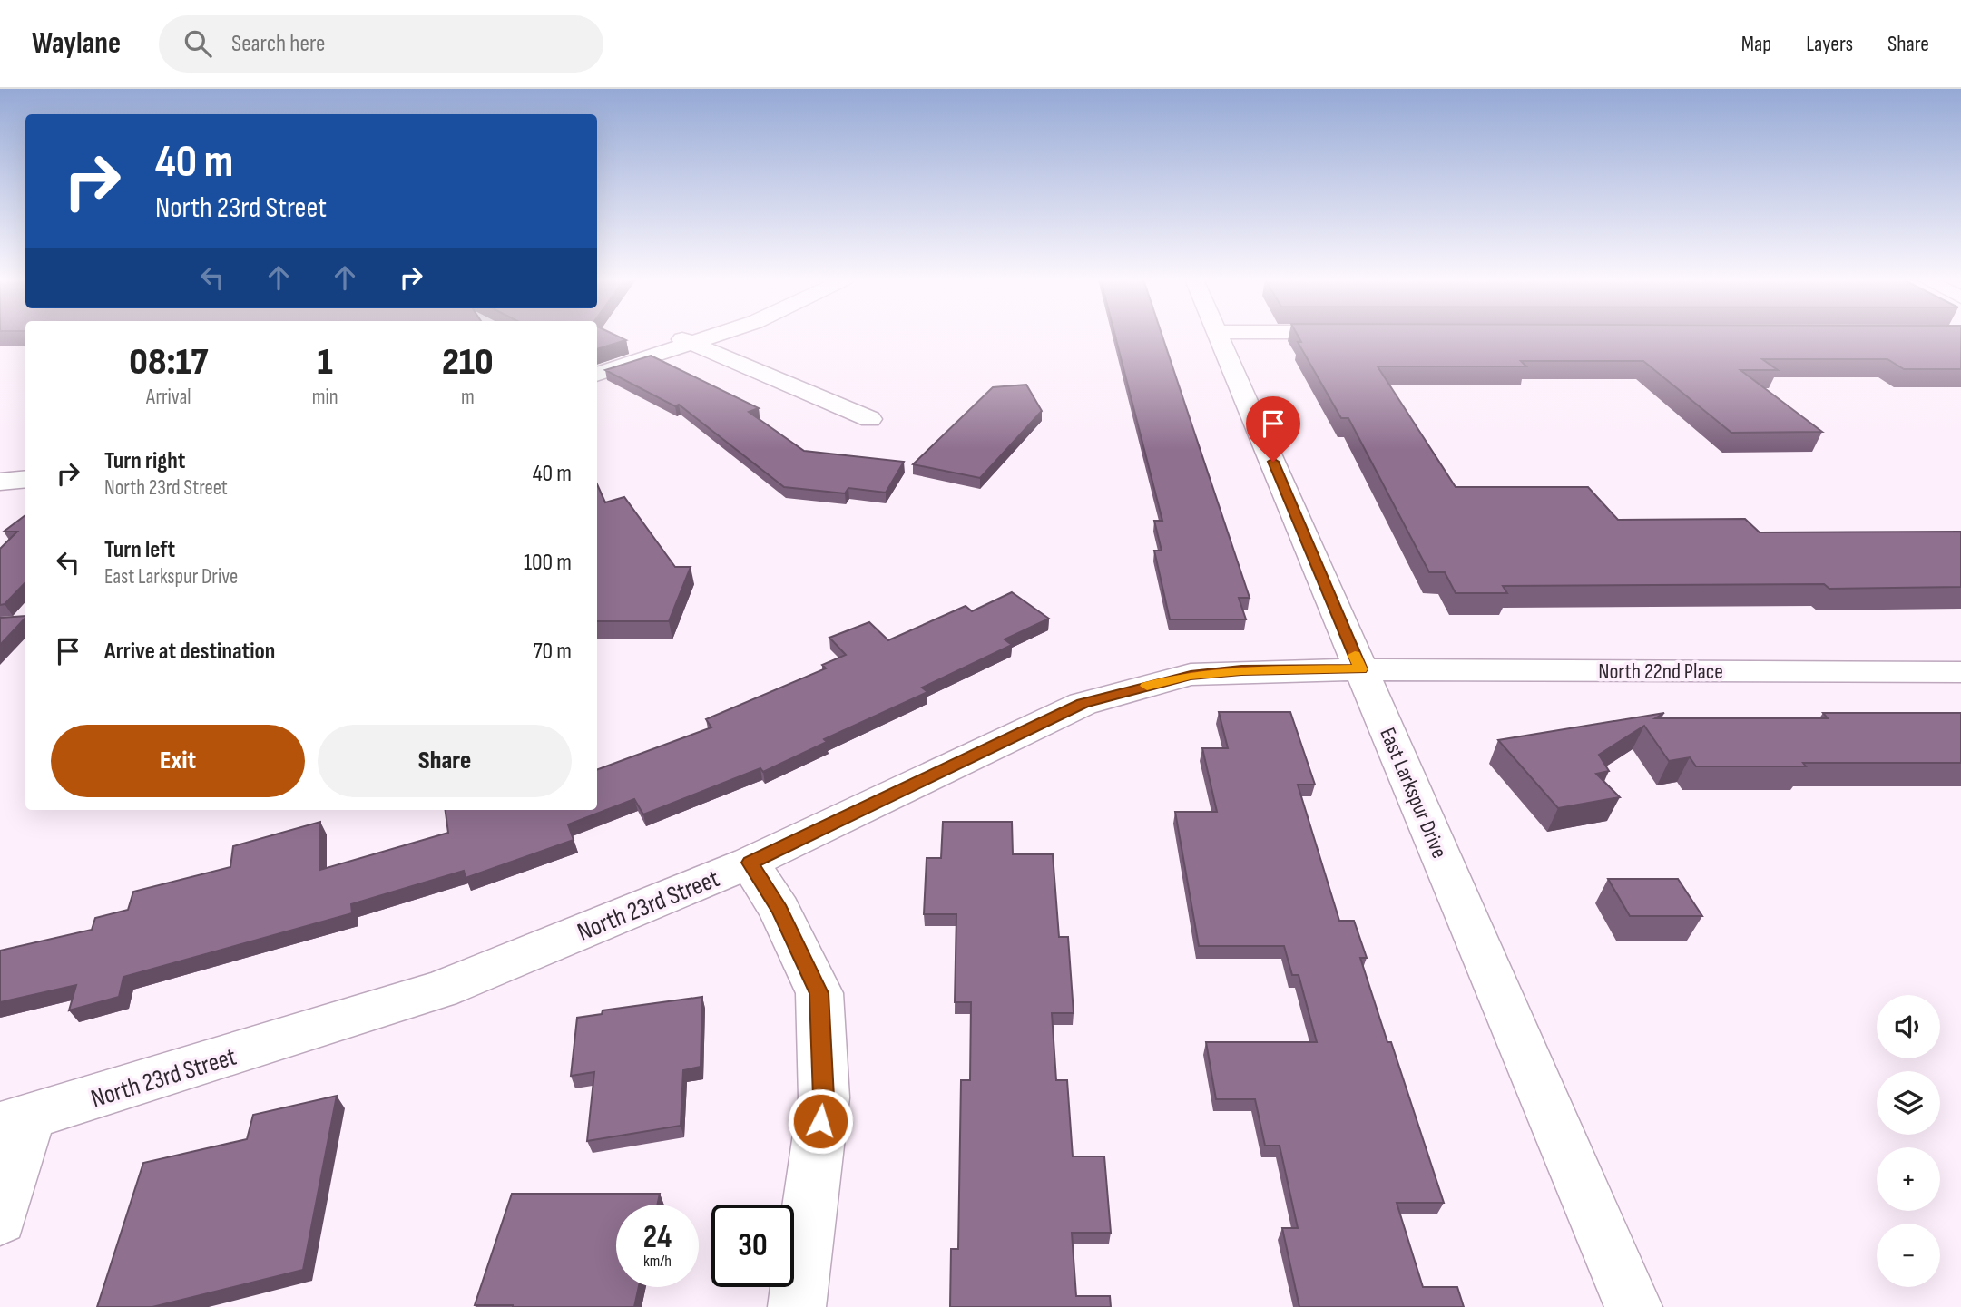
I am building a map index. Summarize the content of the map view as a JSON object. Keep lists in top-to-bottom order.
{
  "streets": {
    "street": ["North 22nd Place", "East Larkspur Drive", "North 23rd Street"]
  },
  "crossings": [
    ["North 22nd Place", "East Larkspur Drive"],
    ["North 22nd Place", "North 23rd Street"],
    ["East Larkspur Drive", "North 23rd Street"]
  ],
  "page": {
    "header": "Waylane",
    "search": "Search here",
    "nav": ["Map", "Layers", "Share"],
    "turn": ["40 m", "North 23rd Street"],
    "eta": [
      "08:17",
      "Arrival",
      "1",
      "min",
      "210",
      "m"
    ],
    "list": [
      {
        "name": "Turn right",
        "note": "North 23rd Street",
        "value": "40 m"
      },
      {
        "name": "Turn left",
        "note": "East Larkspur Drive",
        "value": "100 m"
      },
      {
        "name": "Arrive at destination",
        "value": "70 m"
      }
    ],
    "buttons": ["Exit", "Share"],
    "map_buttons": ["+", "−"],
    "speed": "24 km/h",
    "limit": "30"
  }
}
